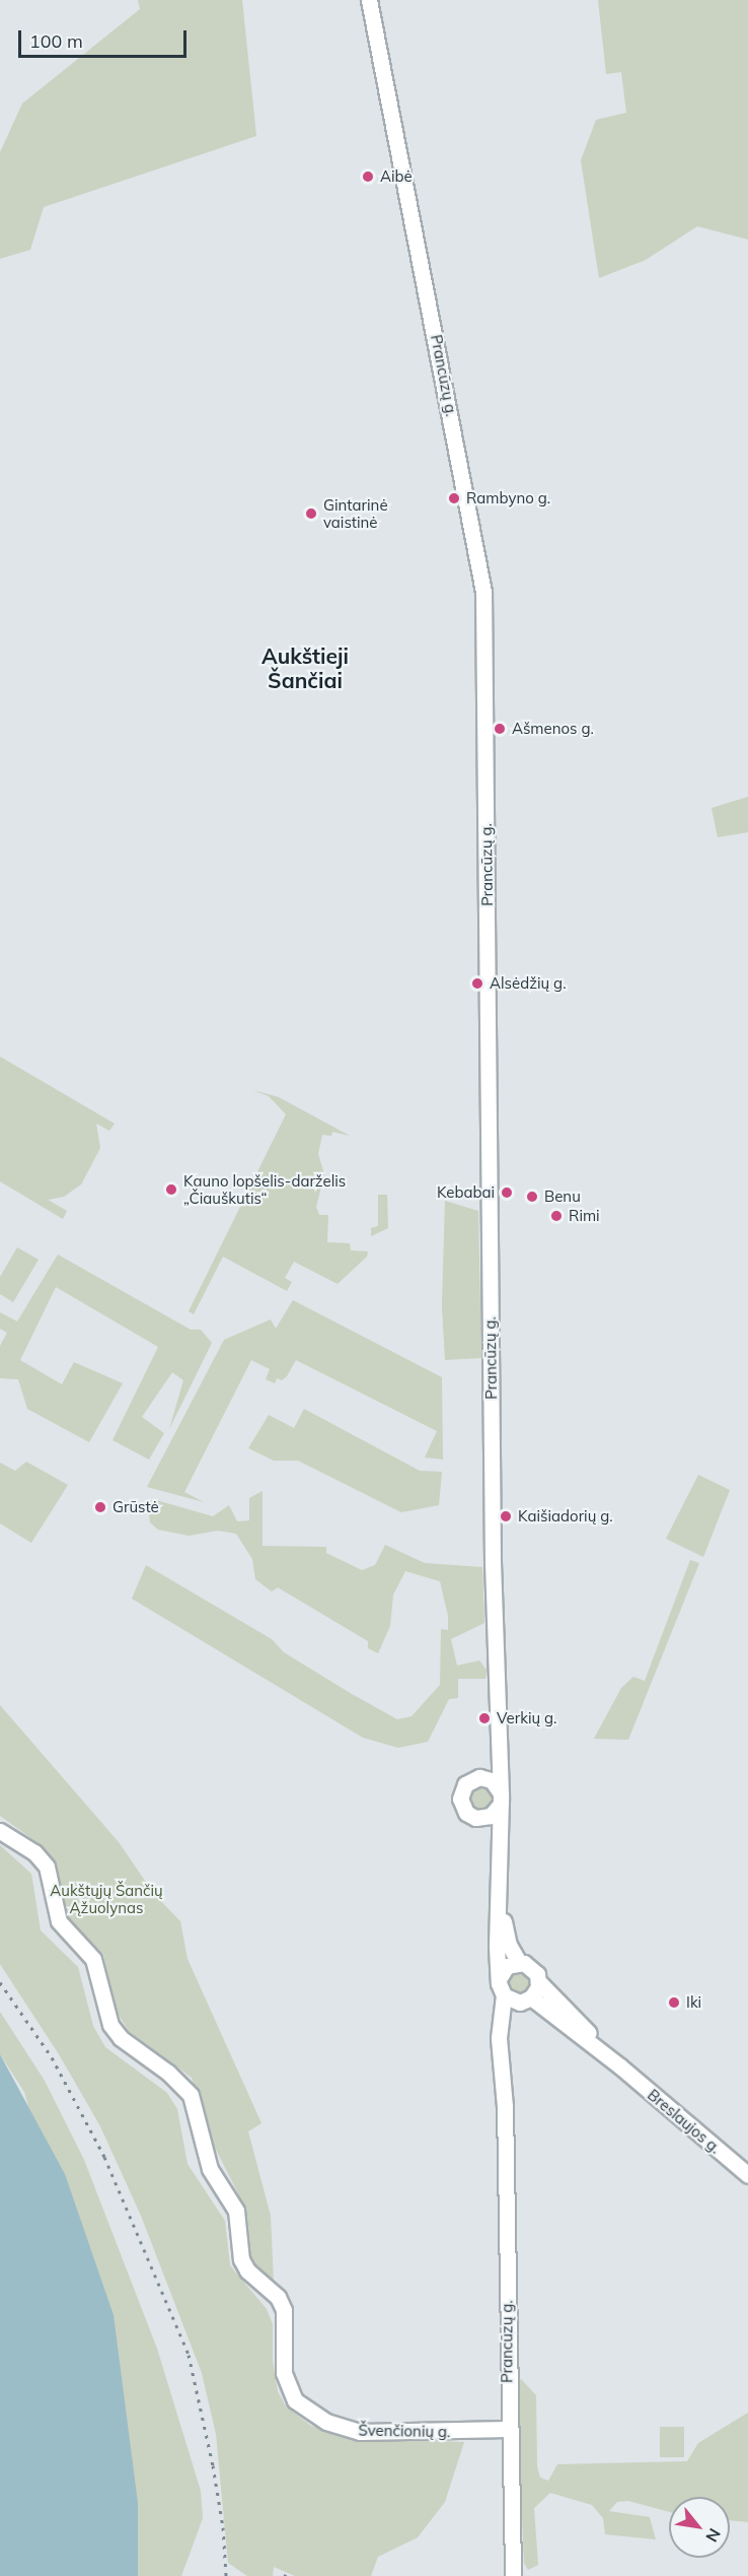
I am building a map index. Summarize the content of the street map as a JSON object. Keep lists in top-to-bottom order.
{
  "streets": {
    "street": ["Prancūzų g.", "Breslaujos g.", "Švenčionių g."]
  },
  "crossings": [
    ["Prancūzų g.", "Breslaujos g."],
    ["Prancūzų g.", "Švenčionių g."]
  ],
  "districts": ["Aukštieji Šančiai"],
  "parks": ["Aukštųjų Šančių Ąžuolynas"],
  "places": [
    "Aibė",
    "Rambyno g.",
    "Gintarinė vaistinė",
    "Ašmenos g.",
    "Alsėdžių g.",
    "Kauno lopšelis-darželis „Čiauškutis“",
    "Kebabai",
    "Benu",
    "Rimi",
    "Grūstė",
    "Kaišiadorių g.",
    "Verkių g.",
    "Iki"
  ],
  "scale_bar": "100 m",
  "north": "bottom right"
}
